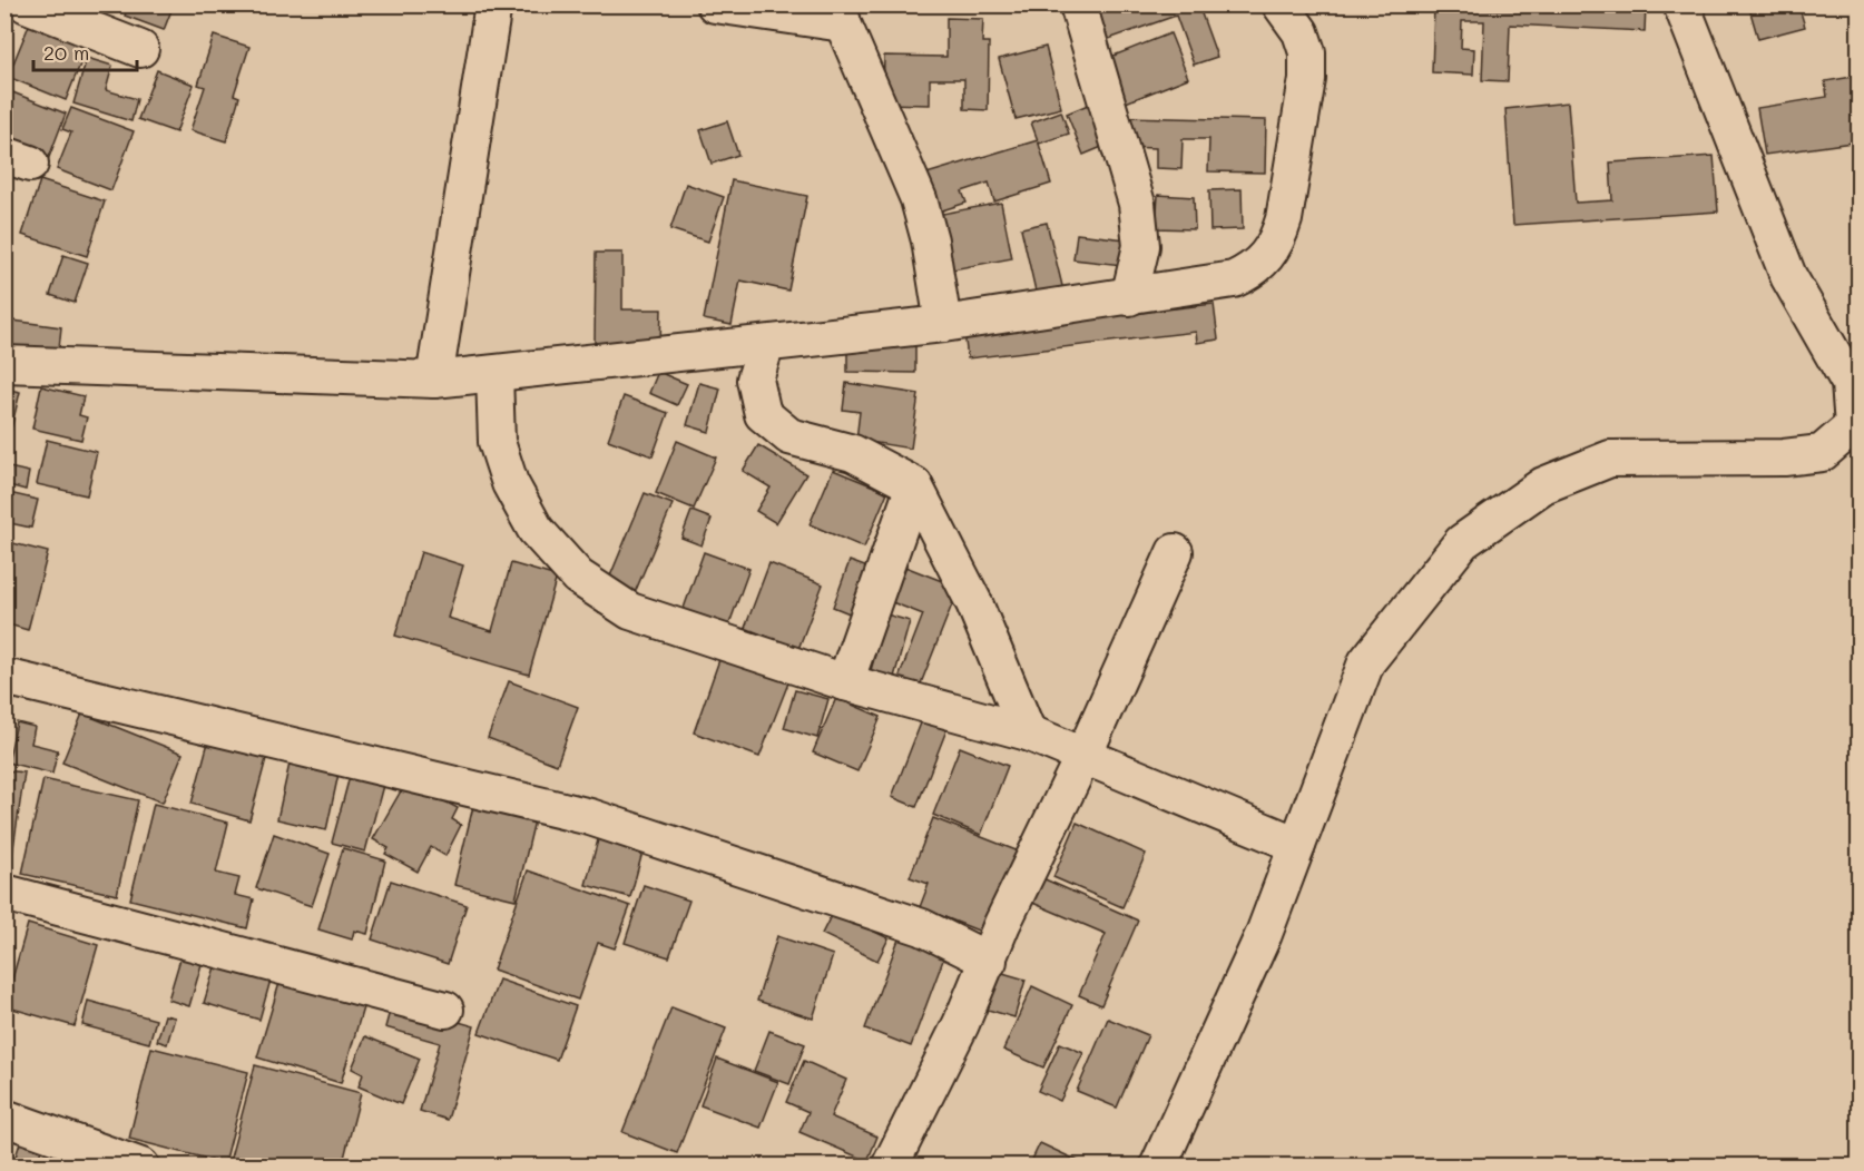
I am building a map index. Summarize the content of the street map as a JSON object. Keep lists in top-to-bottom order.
{
  "scale_bar": "20 m"
}
